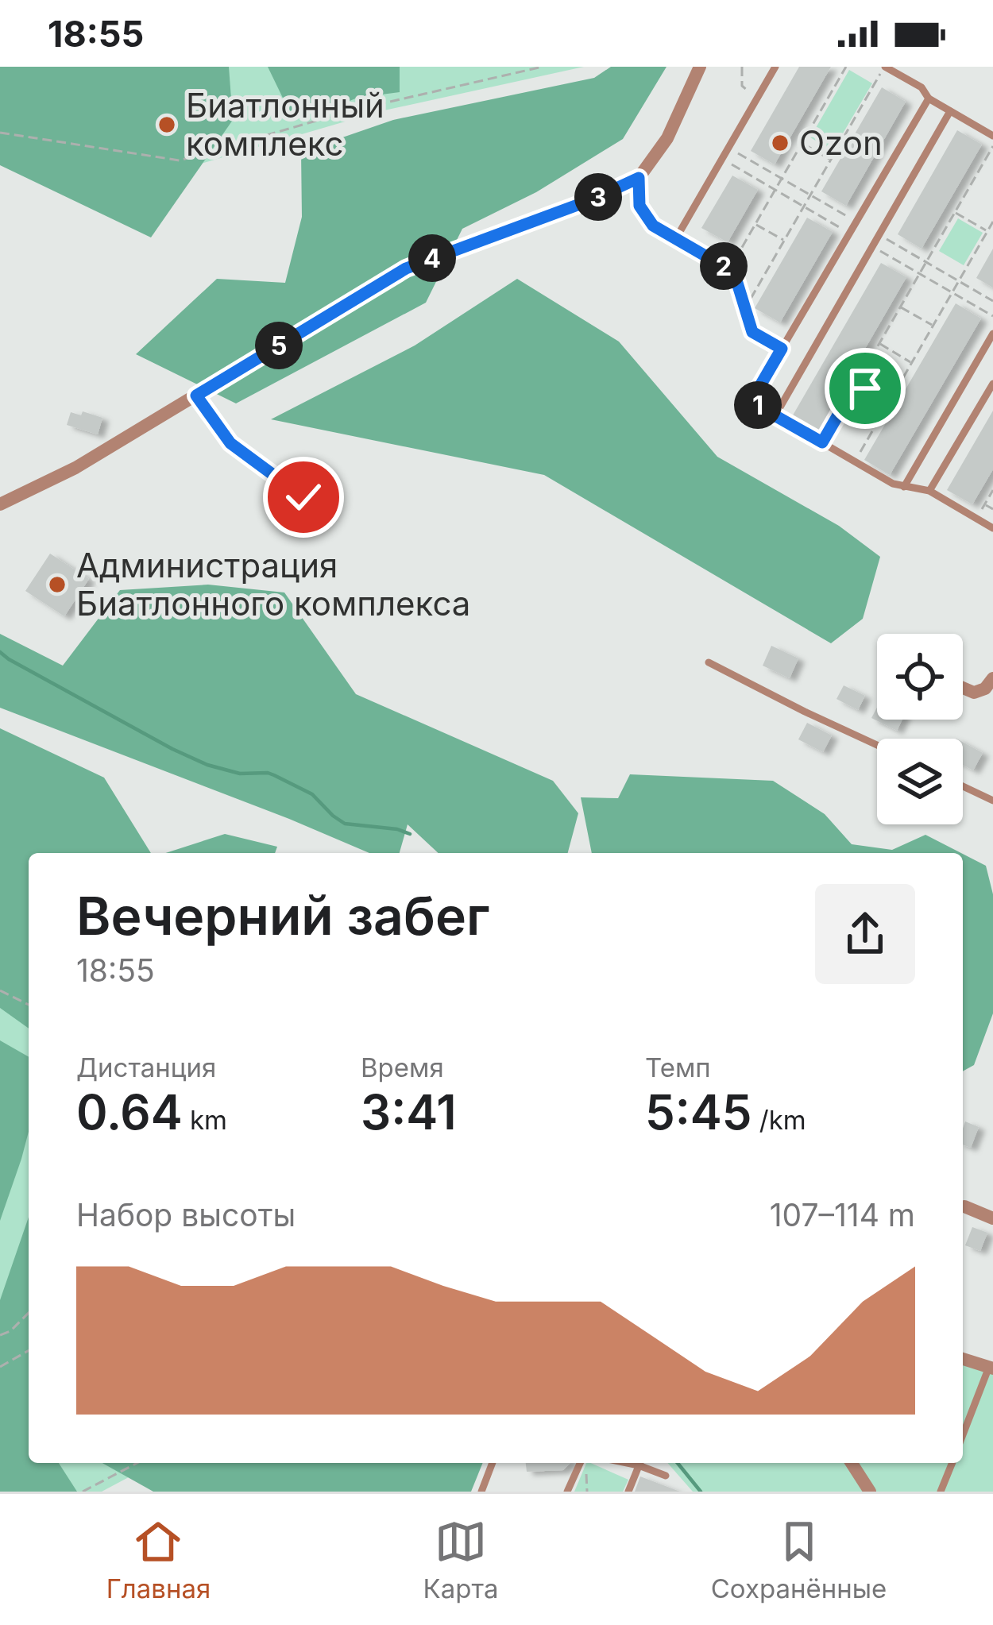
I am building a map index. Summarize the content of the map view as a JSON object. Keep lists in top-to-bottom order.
{
  "places": ["Биатлонный комплекс", "Ozon", "Администрация Биатлонного комплекса"],
  "page": {
    "status": "18:55",
    "pins": [
      "3",
      "4",
      "2",
      "5",
      "1"
    ],
    "heading": ["Вечерний забег", "18:55"],
    "stats": [
      ["Дистанция", "0.64 km"],
      ["Время", "3:41"],
      ["Темп", "5:45 /km"]
    ],
    "chart": ["Набор высоты", "107–114 m"],
    "tabs": ["Главная", "Карта", "Сохранённые"]
  }
}
